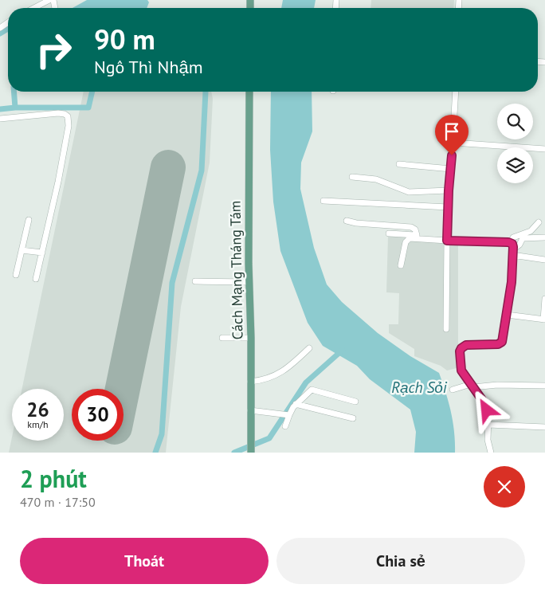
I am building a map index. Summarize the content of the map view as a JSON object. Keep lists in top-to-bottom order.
{
  "streets": {
    "main road": ["Cách Mạng Tháng Tám"]
  },
  "water": ["Rạch Sỏi"],
  "page": {
    "turn": ["90 m", "Ngô Thì Nhậm"],
    "speed": "26 km/h",
    "limit": "30",
    "heading": ["2 phút", "470 m · 17:50"],
    "buttons": ["Thoát", "Chia sẻ"]
  }
}
